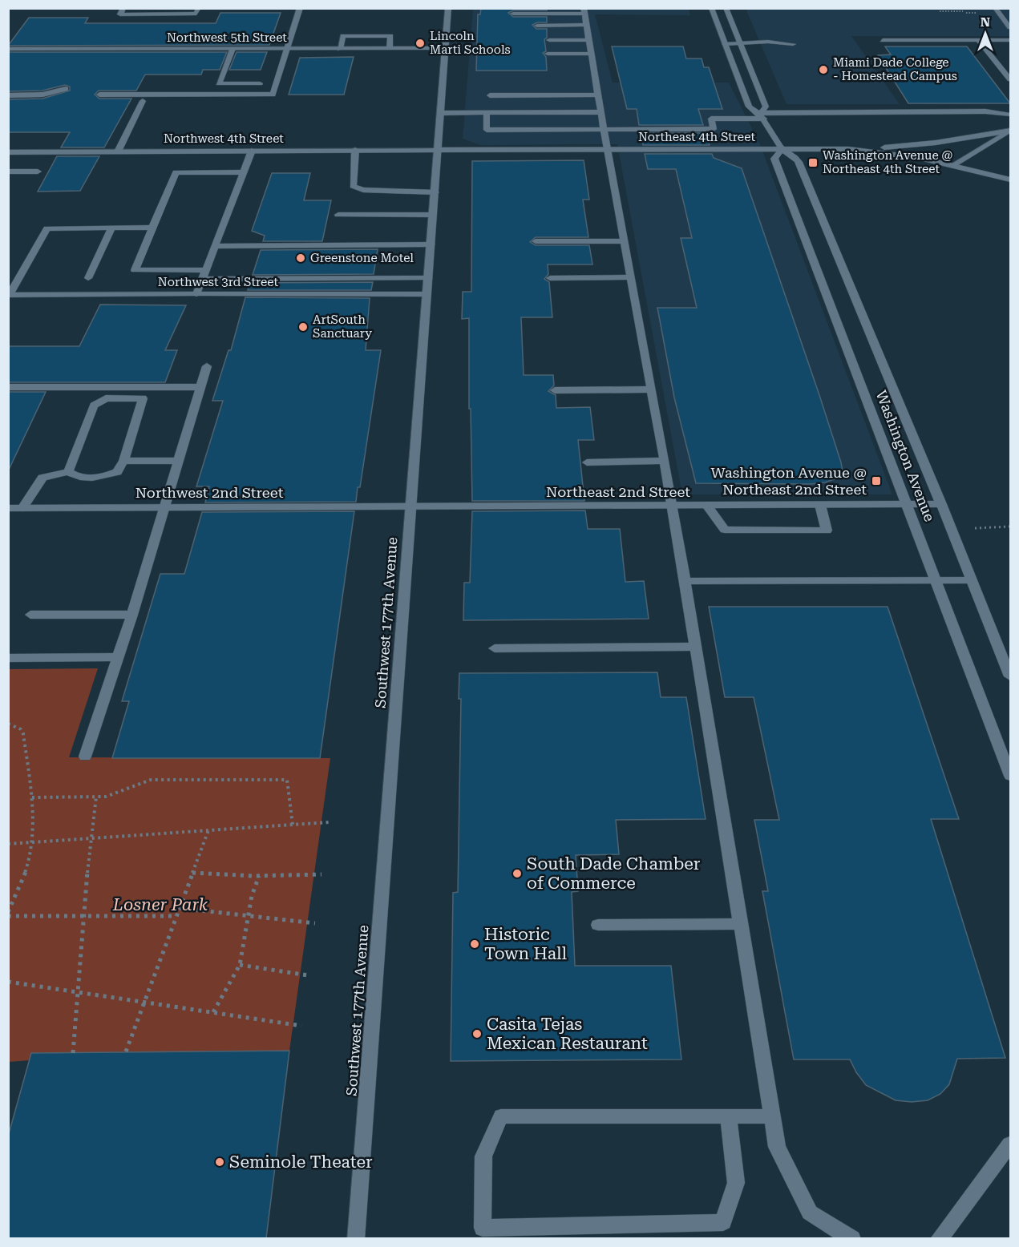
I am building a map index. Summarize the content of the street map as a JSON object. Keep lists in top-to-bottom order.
{
  "streets": {
    "street": [
      "Northwest 5th Street",
      "Northeast 4th Street",
      "Northwest 4th Street",
      "Northwest 3rd Street",
      "Washington Avenue",
      "Northeast 2nd Street",
      "Northwest 2nd Street",
      "Southwest 177th Avenue"
    ]
  },
  "crossings": [
    ["Northwest 5th Street", "Southwest 177th Avenue"],
    ["Northeast 4th Street", "Northwest 4th Street"],
    ["Northeast 4th Street", "Washington Avenue"],
    ["Northeast 4th Street", "Southwest 177th Avenue"],
    ["Northwest 4th Street", "Southwest 177th Avenue"],
    ["Northwest 3rd Street", "Southwest 177th Avenue"],
    ["Washington Avenue", "Northeast 2nd Street"],
    ["Northeast 2nd Street", "Northwest 2nd Street"],
    ["Northeast 2nd Street", "Southwest 177th Avenue"],
    ["Northwest 2nd Street", "Southwest 177th Avenue"]
  ],
  "parks": ["Losner Park"],
  "places": {
    "other": [
      "Lincoln Marti Schools",
      "Miami Dade College - Homestead Campus",
      "Greenstone Motel",
      "ArtSouth Sanctuary",
      "South Dade Chamber of Commerce",
      "Historic Town Hall",
      "Casita Tejas Mexican Restaurant",
      "Seminole Theater"
    ],
    "transit": ["Washington Avenue @ Northeast 4th Street", "Washington Avenue @ Northeast 2nd Street"]
  },
  "north": "top"
}
